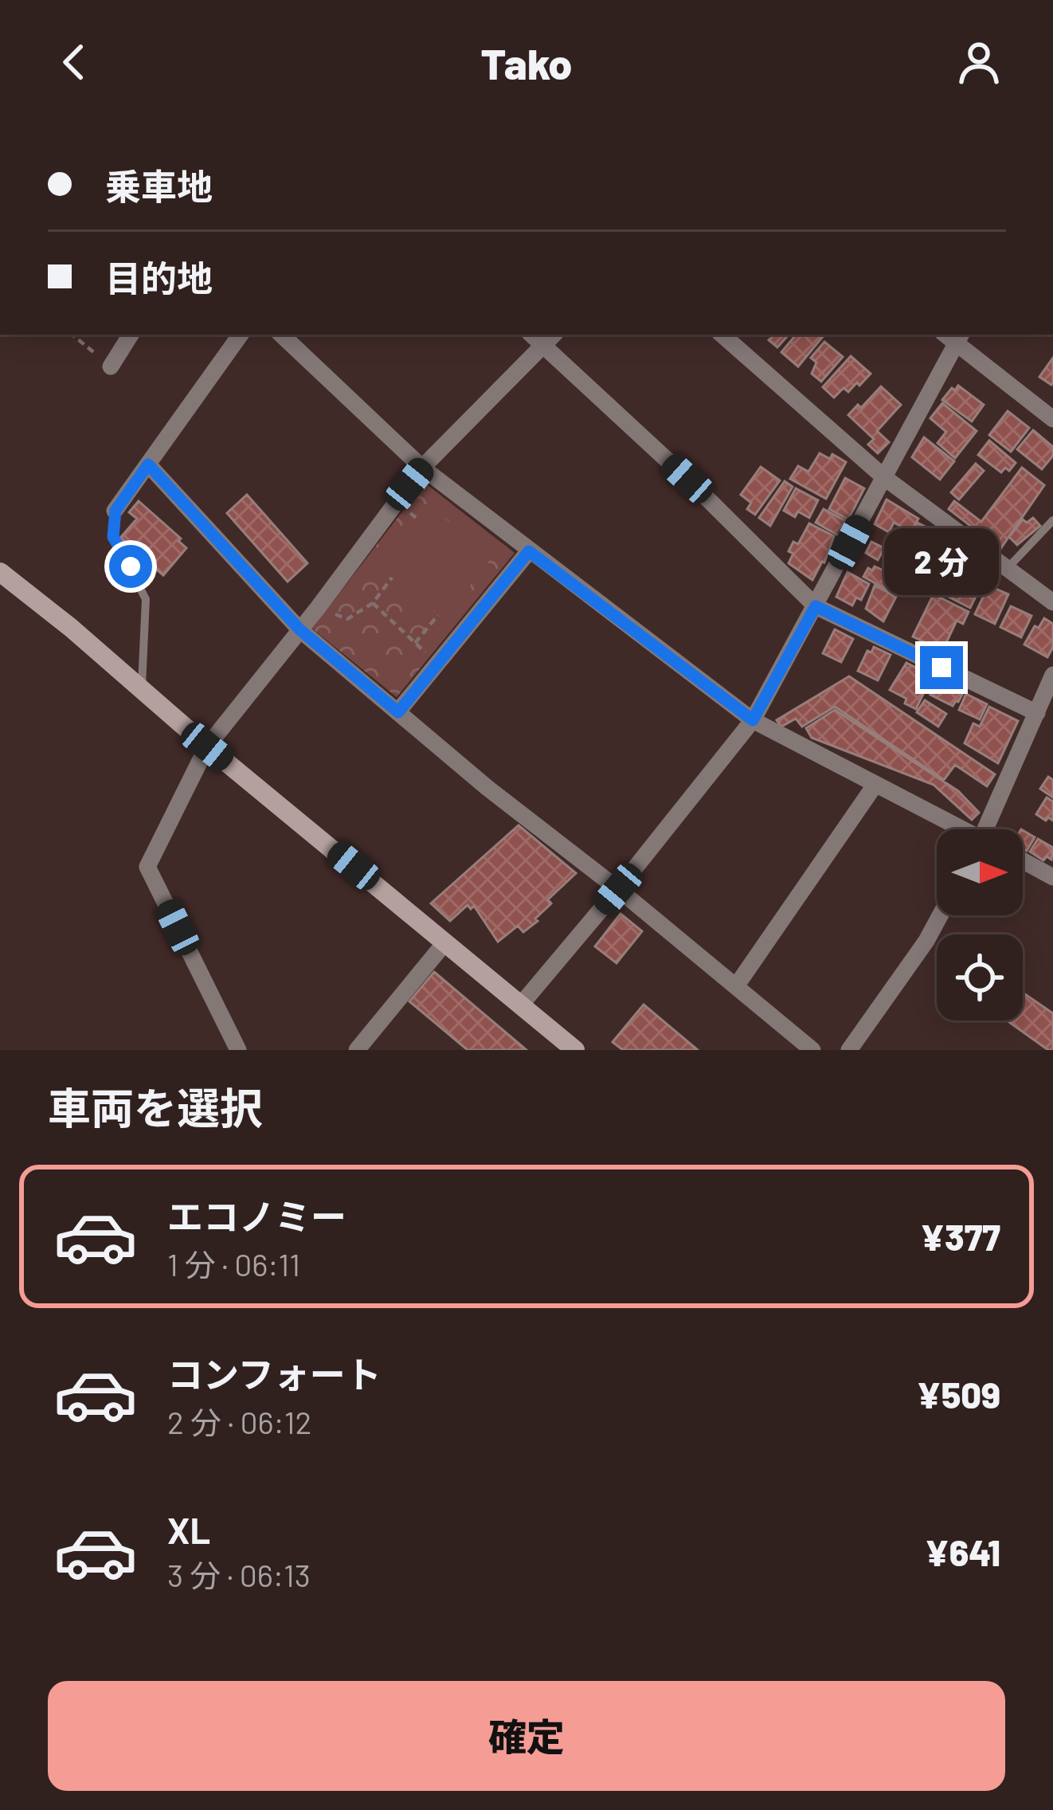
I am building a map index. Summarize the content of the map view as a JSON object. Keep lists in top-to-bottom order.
{
  "north": "right",
  "page": {
    "header": "Tako",
    "banner": ["乗車地", "目的地"],
    "bubble": "2 分",
    "heading": "車両を選択",
    "list": [
      {
        "name": "エコノミー",
        "note": "1 分 · 06:11",
        "value": "¥377"
      },
      {
        "name": "コンフォート",
        "note": "2 分 · 06:12",
        "value": "¥509"
      },
      {
        "name": "XL",
        "note": "3 分 · 06:13",
        "value": "¥641"
      }
    ],
    "buttons": "確定"
  }
}
